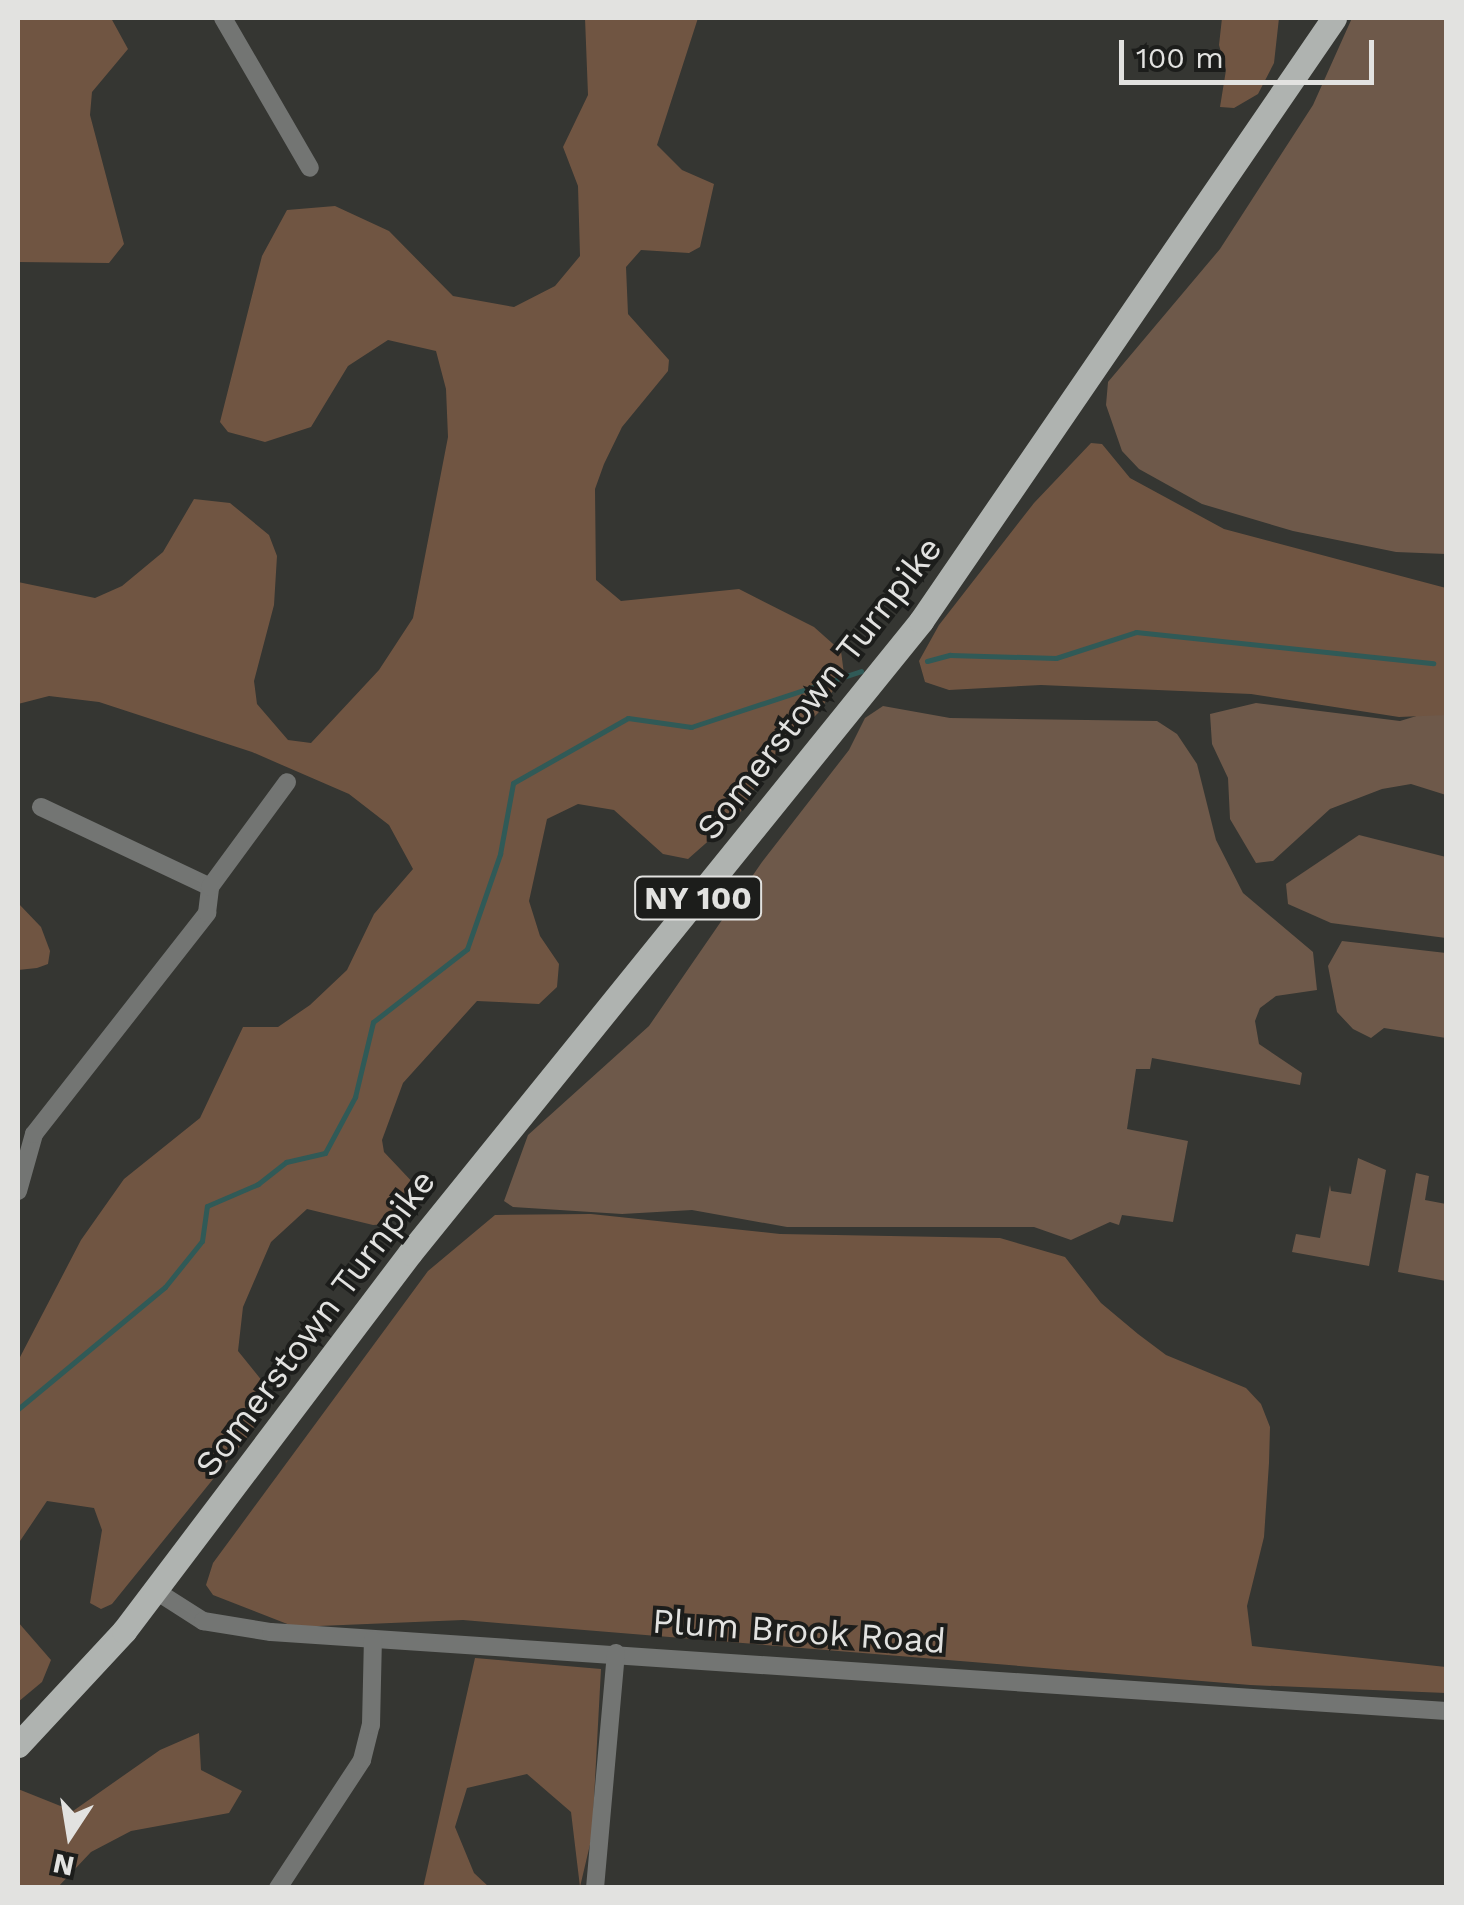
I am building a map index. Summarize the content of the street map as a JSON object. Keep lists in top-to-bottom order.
{
  "streets": {
    "main road": ["Somerstown Turnpike", "NY 100"],
    "street": ["Plum Brook Road"]
  },
  "crossings": [
    ["Somerstown Turnpike", "Plum Brook Road"]
  ],
  "scale_bar": "100 m",
  "north": "bottom"
}
